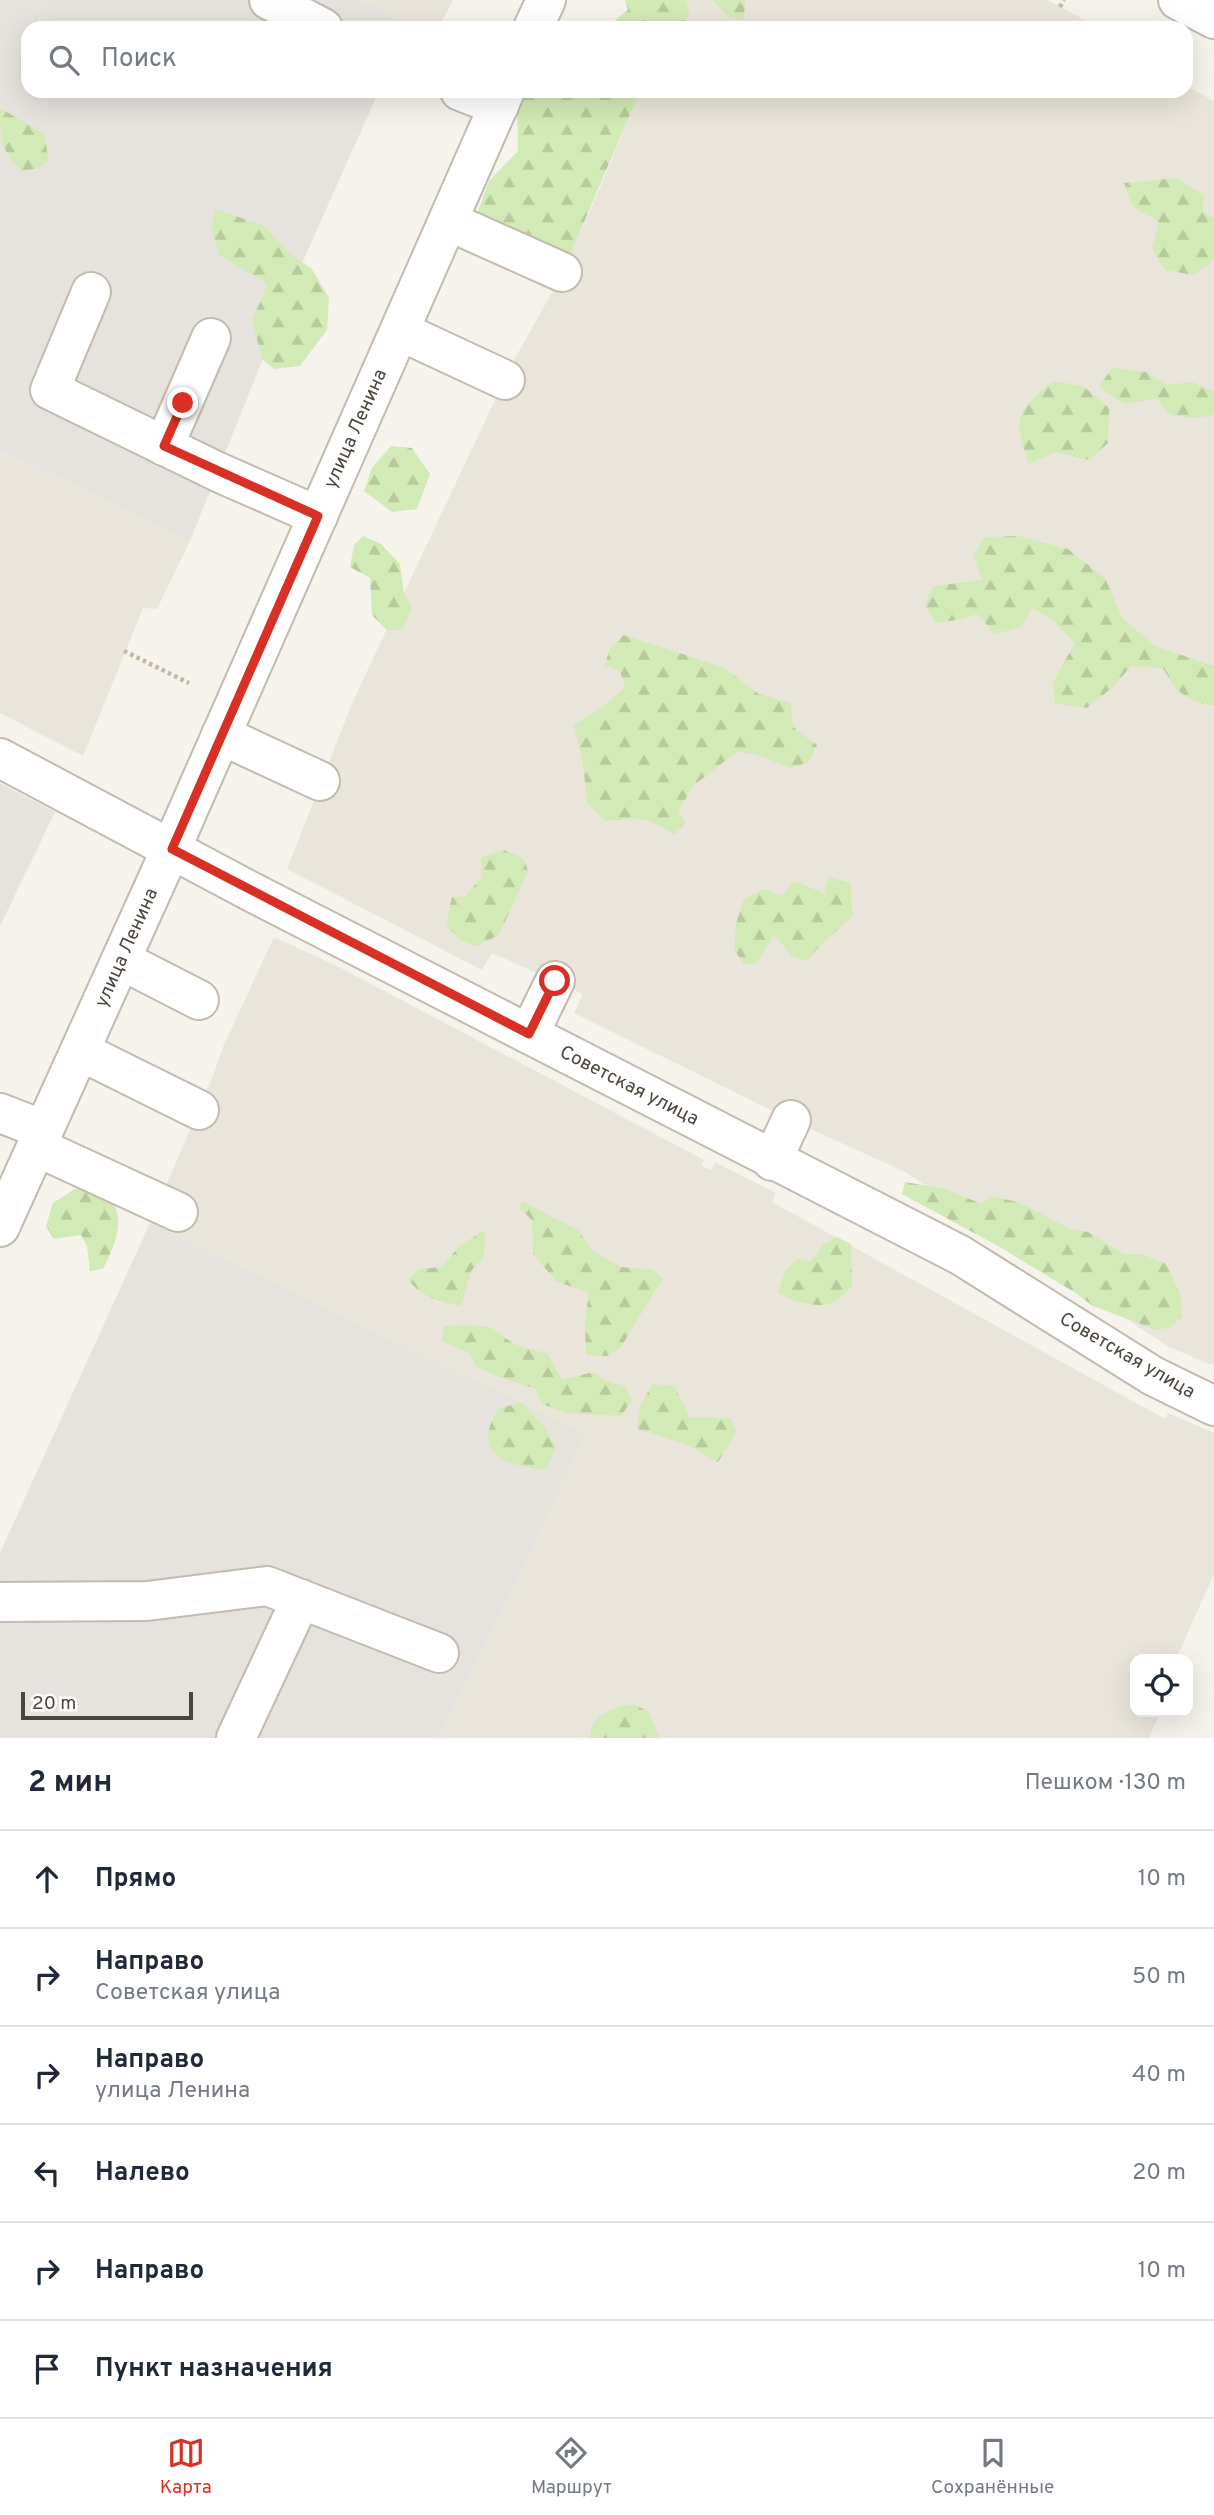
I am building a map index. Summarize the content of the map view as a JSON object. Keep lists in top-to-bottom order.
{
  "streets": {
    "street": ["улица Ленина", "Советская улица"]
  },
  "crossings": [
    ["улица Ленина", "Советская улица"]
  ],
  "scale_bar": "20 m",
  "page": {
    "search": "Поиск",
    "scale": "20 m",
    "heading": ["2 мин", "Пешком · 130 m"],
    "list": [
      ["Прямо", "10 m"],
      ["Направо", "Советская улица", "50 m"],
      ["Направо", "улица Ленина", "40 m"],
      ["Налево", "20 m"],
      ["Направо", "10 m"],
      "Пункт назначения"
    ],
    "nav": ["Карта", "Маршрут", "Сохранённые"]
  }
}
